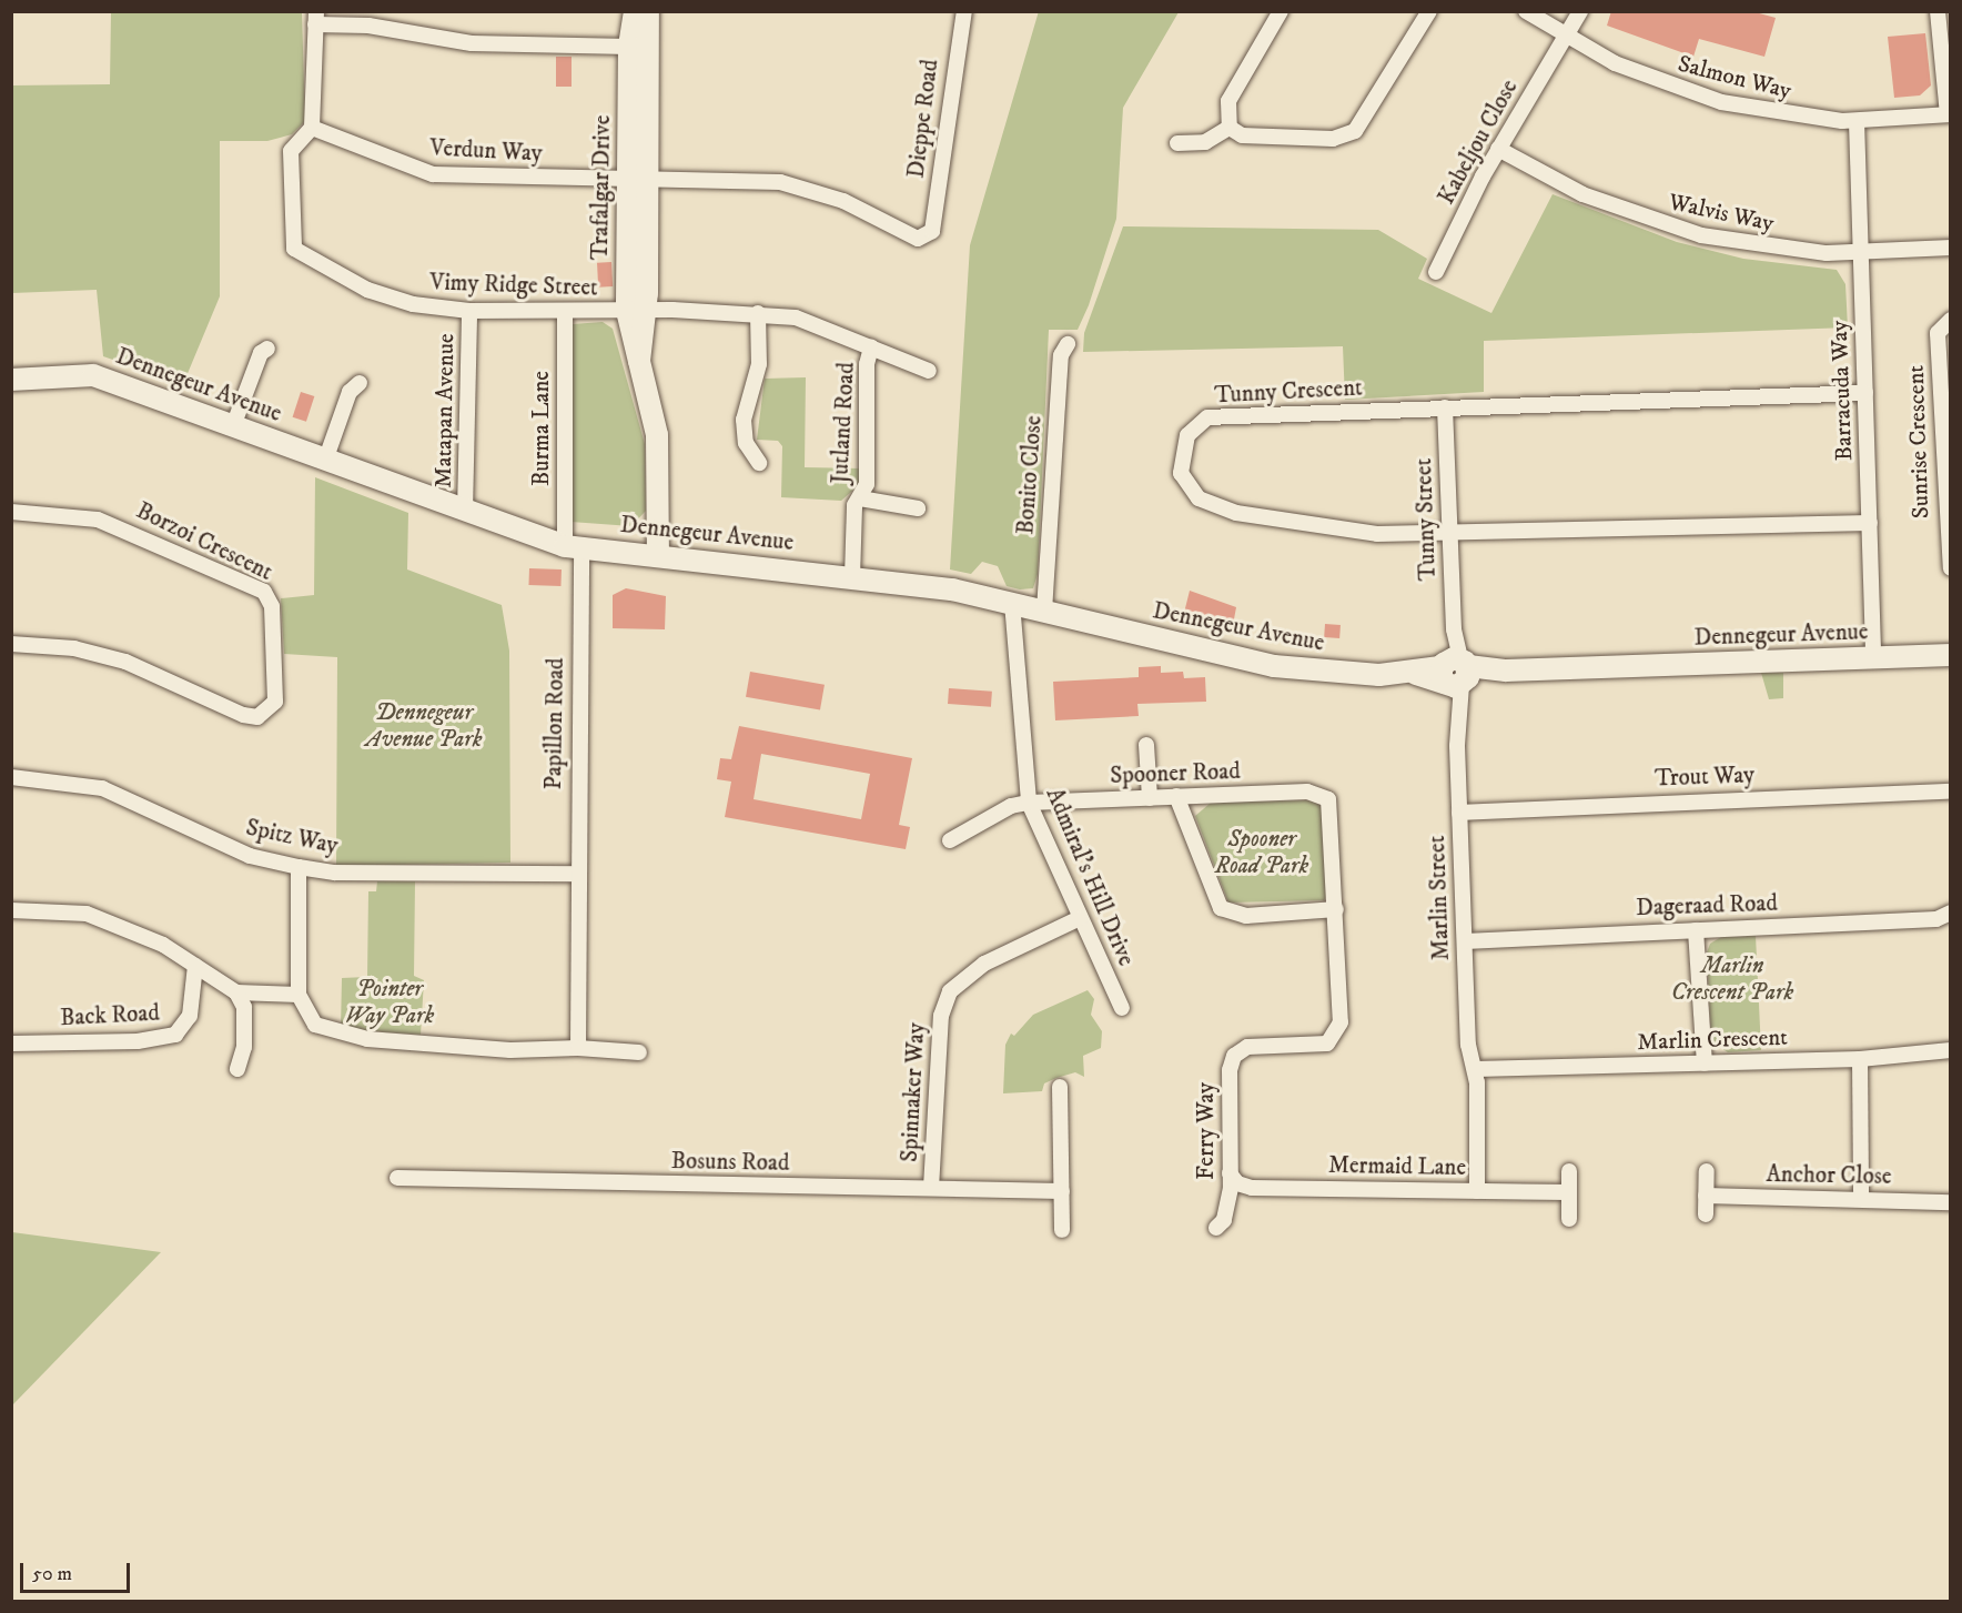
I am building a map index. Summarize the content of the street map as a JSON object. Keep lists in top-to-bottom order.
{
  "streets": {
    "street": [
      "Salmon Way",
      "Dieppe Road",
      "Kabeljou Close",
      "Verdun Way",
      "Trafalgar Drive",
      "Walvis Way",
      "Vimy Ridge Street",
      "Dennegeur Avenue",
      "Barracuda Way",
      "Tunny Crescent",
      "Matapan Avenue",
      "Jutland Road",
      "Burma Lane",
      "Sunrise Crescent",
      "Bonito Close",
      "Tunny Street",
      "Borzoi Crescent",
      "Papillon Road",
      "Spooner Road",
      "Trout Way",
      "Spitz Way",
      "Admiral's Hill Drive",
      "Marlin Street",
      "Dageraad Road",
      "Back Road",
      "Marlin Crescent",
      "Spinnaker Way",
      "Ferry Way",
      "Bosuns Road",
      "Mermaid Lane",
      "Anchor Close"
    ]
  },
  "crossings": [
    ["Salmon Way", "Kabeljou Close"],
    ["Salmon Way", "Barracuda Way"],
    ["Dieppe Road", "Verdun Way"],
    ["Kabeljou Close", "Walvis Way"],
    ["Verdun Way", "Trafalgar Drive"],
    ["Verdun Way", "Vimy Ridge Street"],
    ["Trafalgar Drive", "Vimy Ridge Street"],
    ["Trafalgar Drive", "Dennegeur Avenue"],
    ["Walvis Way", "Barracuda Way"],
    ["Vimy Ridge Street", "Matapan Avenue"],
    ["Vimy Ridge Street", "Jutland Road"],
    ["Vimy Ridge Street", "Burma Lane"],
    ["Dennegeur Avenue", "Barracuda Way"],
    ["Dennegeur Avenue", "Matapan Avenue"],
    ["Dennegeur Avenue", "Jutland Road"],
    ["Dennegeur Avenue", "Burma Lane"],
    ["Dennegeur Avenue", "Bonito Close"],
    ["Dennegeur Avenue", "Tunny Street"],
    ["Dennegeur Avenue", "Papillon Road"],
    ["Dennegeur Avenue", "Admiral's Hill Drive"],
    ["Dennegeur Avenue", "Marlin Street"],
    ["Barracuda Way", "Tunny Crescent"],
    ["Tunny Crescent", "Tunny Street"],
    ["Burma Lane", "Papillon Road"],
    ["Tunny Street", "Marlin Street"],
    ["Papillon Road", "Spitz Way"],
    ["Spooner Road", "Admiral's Hill Drive"],
    ["Spooner Road", "Ferry Way"],
    ["Trout Way", "Marlin Street"],
    ["Admiral's Hill Drive", "Spinnaker Way"],
    ["Marlin Street", "Dageraad Road"],
    ["Marlin Street", "Marlin Crescent"],
    ["Marlin Street", "Mermaid Lane"],
    ["Spinnaker Way", "Bosuns Road"],
    ["Ferry Way", "Mermaid Lane"]
  ],
  "parks": [
    "Dennegeur Avenue Park",
    "Spooner Road Park",
    "Marlin Crescent Park",
    "Pointer Way Park"
  ],
  "scale_bar": "50 m"
}
